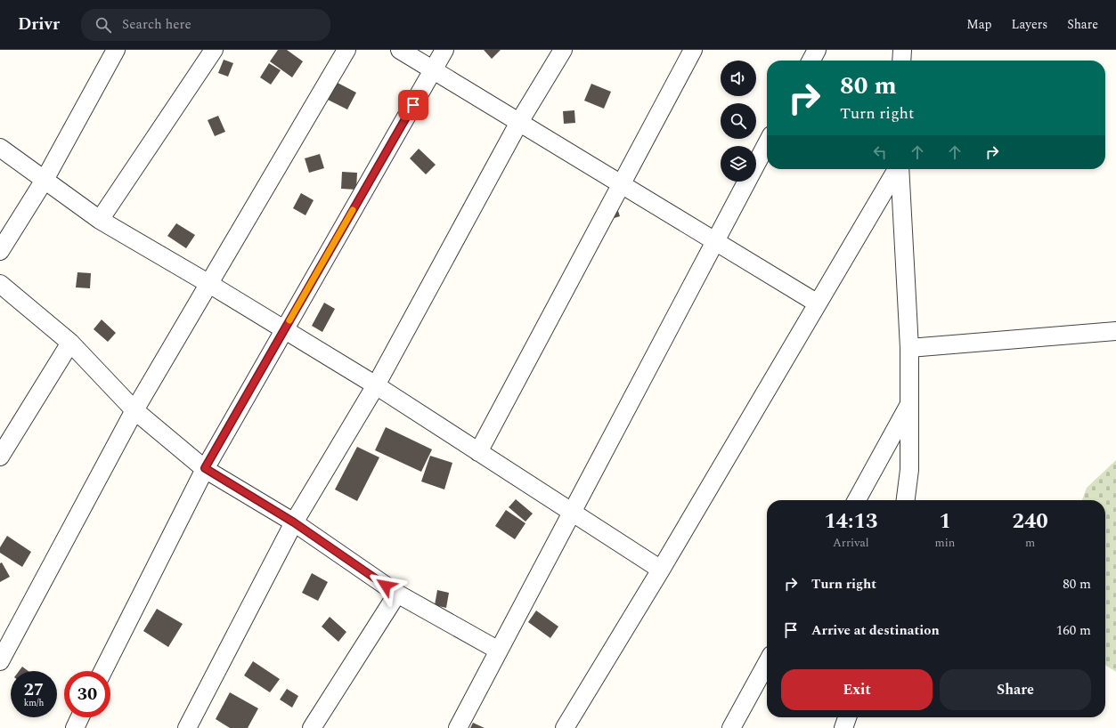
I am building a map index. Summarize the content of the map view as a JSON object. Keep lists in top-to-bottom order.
{
  "page": {
    "header": "Drivr",
    "search": "Search here",
    "nav": ["Map", "Layers", "Share"],
    "turn": ["80 m", "Turn right"],
    "eta": [
      "14:13",
      "Arrival",
      "1",
      "min",
      "240",
      "m"
    ],
    "list": [
      {
        "name": "Turn right",
        "value": "80 m"
      },
      {
        "name": "Arrive at destination",
        "value": "160 m"
      }
    ],
    "buttons": ["Exit", "Share"],
    "speed": "27 km/h",
    "limit": "30"
  }
}
